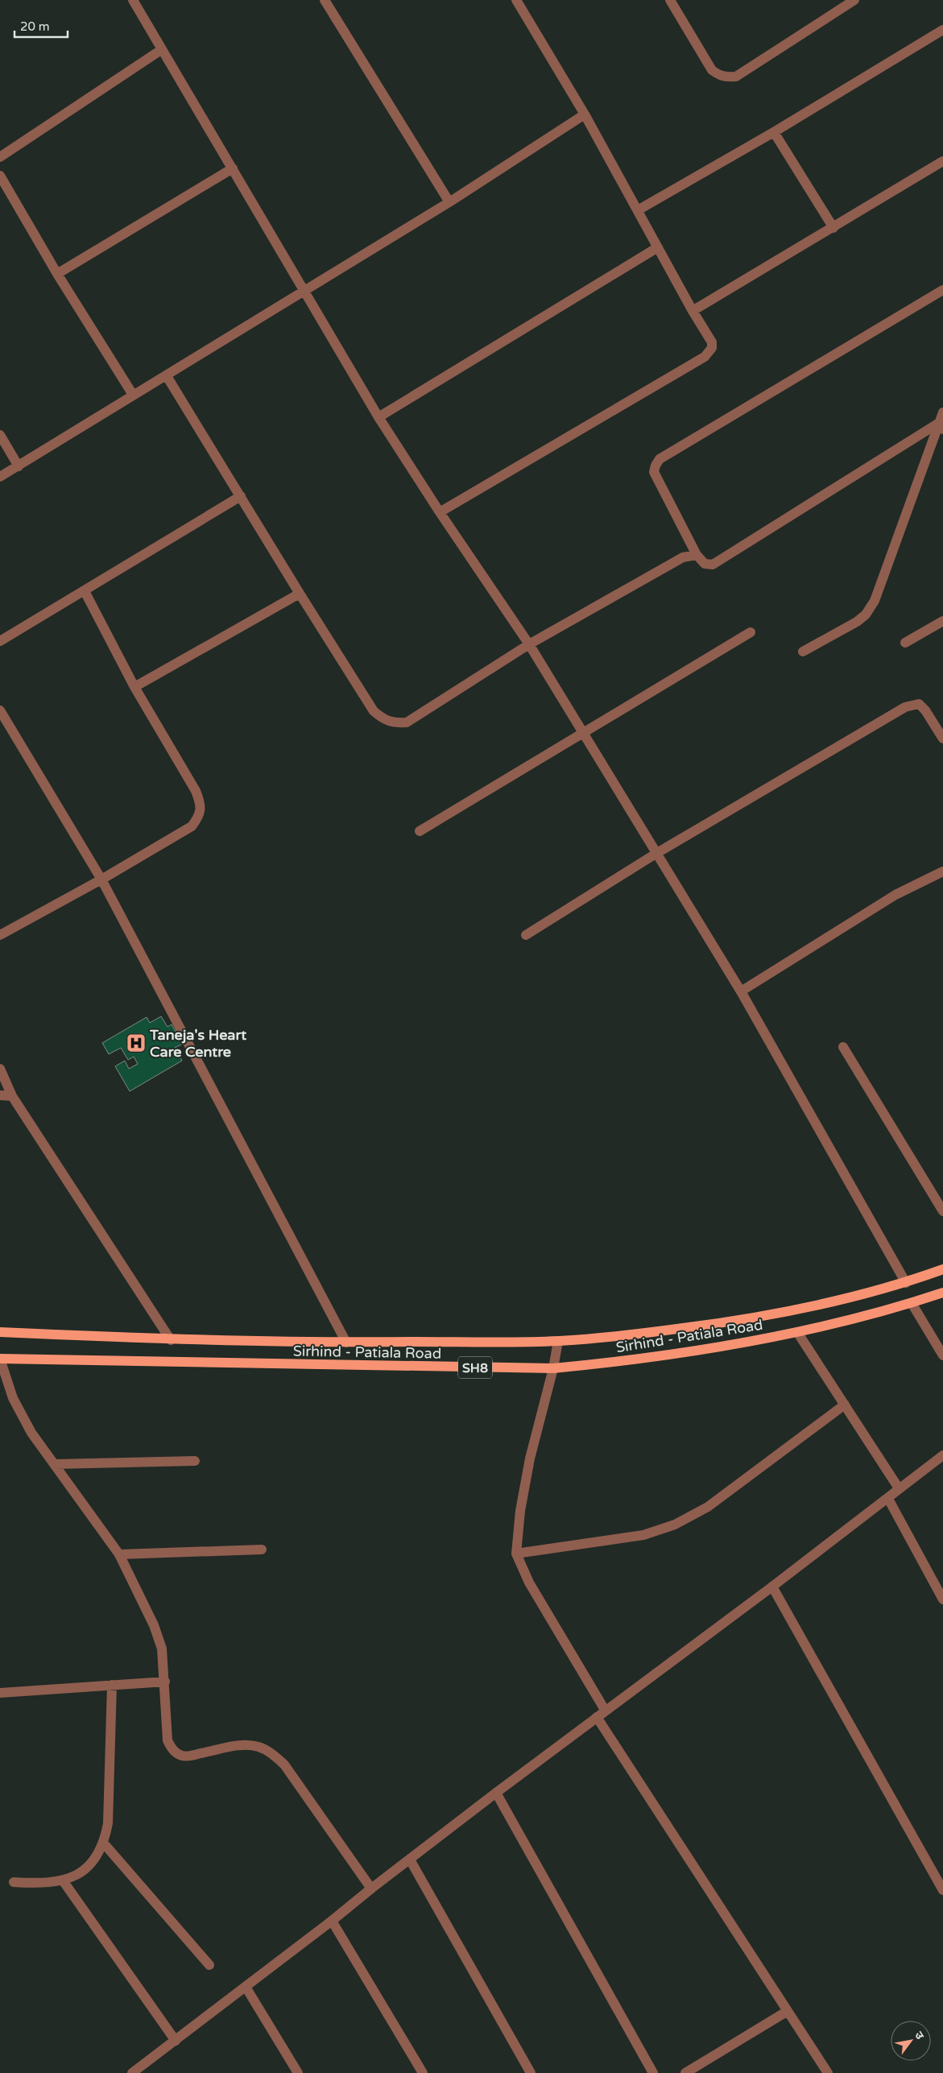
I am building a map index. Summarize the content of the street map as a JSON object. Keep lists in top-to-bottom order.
{
  "streets": {
    "main road": ["Sirhind - Patiala Road", "SH8"]
  },
  "places": {
    "hospital": ["Taneja's Heart Care Centre"]
  },
  "scale_bar": "20 m",
  "north": "top right"
}
